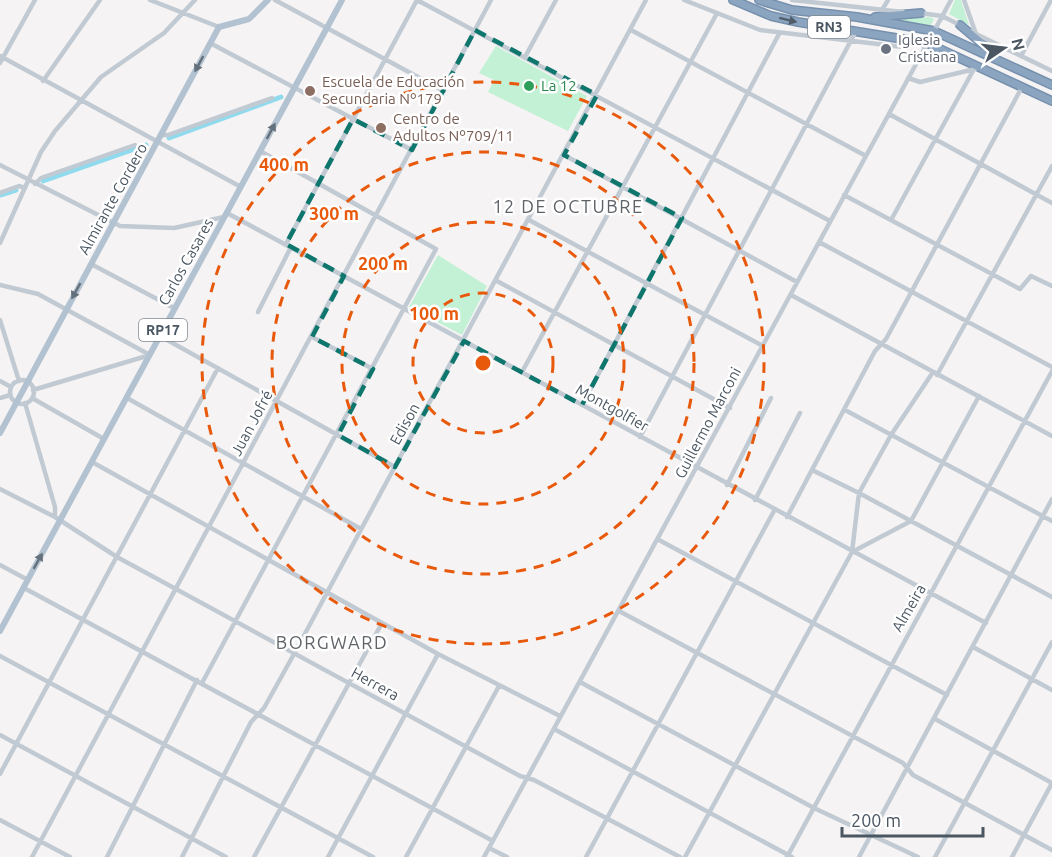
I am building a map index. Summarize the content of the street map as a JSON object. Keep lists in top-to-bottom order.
{
  "streets": {
    "highway": ["RN3"],
    "main road": ["Almirante Cordero", "Carlos Casares", "RP17"],
    "street": [
      "Montgolfier",
      "Juan Jofré",
      "Guillermo Marconi",
      "Edison",
      "Almeira",
      "Herrera"
    ]
  },
  "crossings": [
    ["RN3", "Guillermo Marconi"],
    ["Carlos Casares", "Montgolfier"],
    ["Carlos Casares", "Herrera"],
    ["Montgolfier", "Juan Jofré"],
    ["Montgolfier", "Guillermo Marconi"],
    ["Montgolfier", "Edison"],
    ["Montgolfier", "Almeira"],
    ["Juan Jofré", "Herrera"],
    ["Guillermo Marconi", "Herrera"],
    ["Edison", "Herrera"]
  ],
  "districts": ["12 DE OCTUBRE", "BORGWARD"],
  "places": [
    "Iglesia Cristiana",
    "La 12",
    "Escuela de Educación Secundaria Nº179",
    "Centro de Adultos Nº709/11"
  ],
  "scale_bar": "200 m",
  "north": "right",
  "rings": [
    "400 m",
    "300 m",
    "200 m",
    "100 m"
  ]
}
